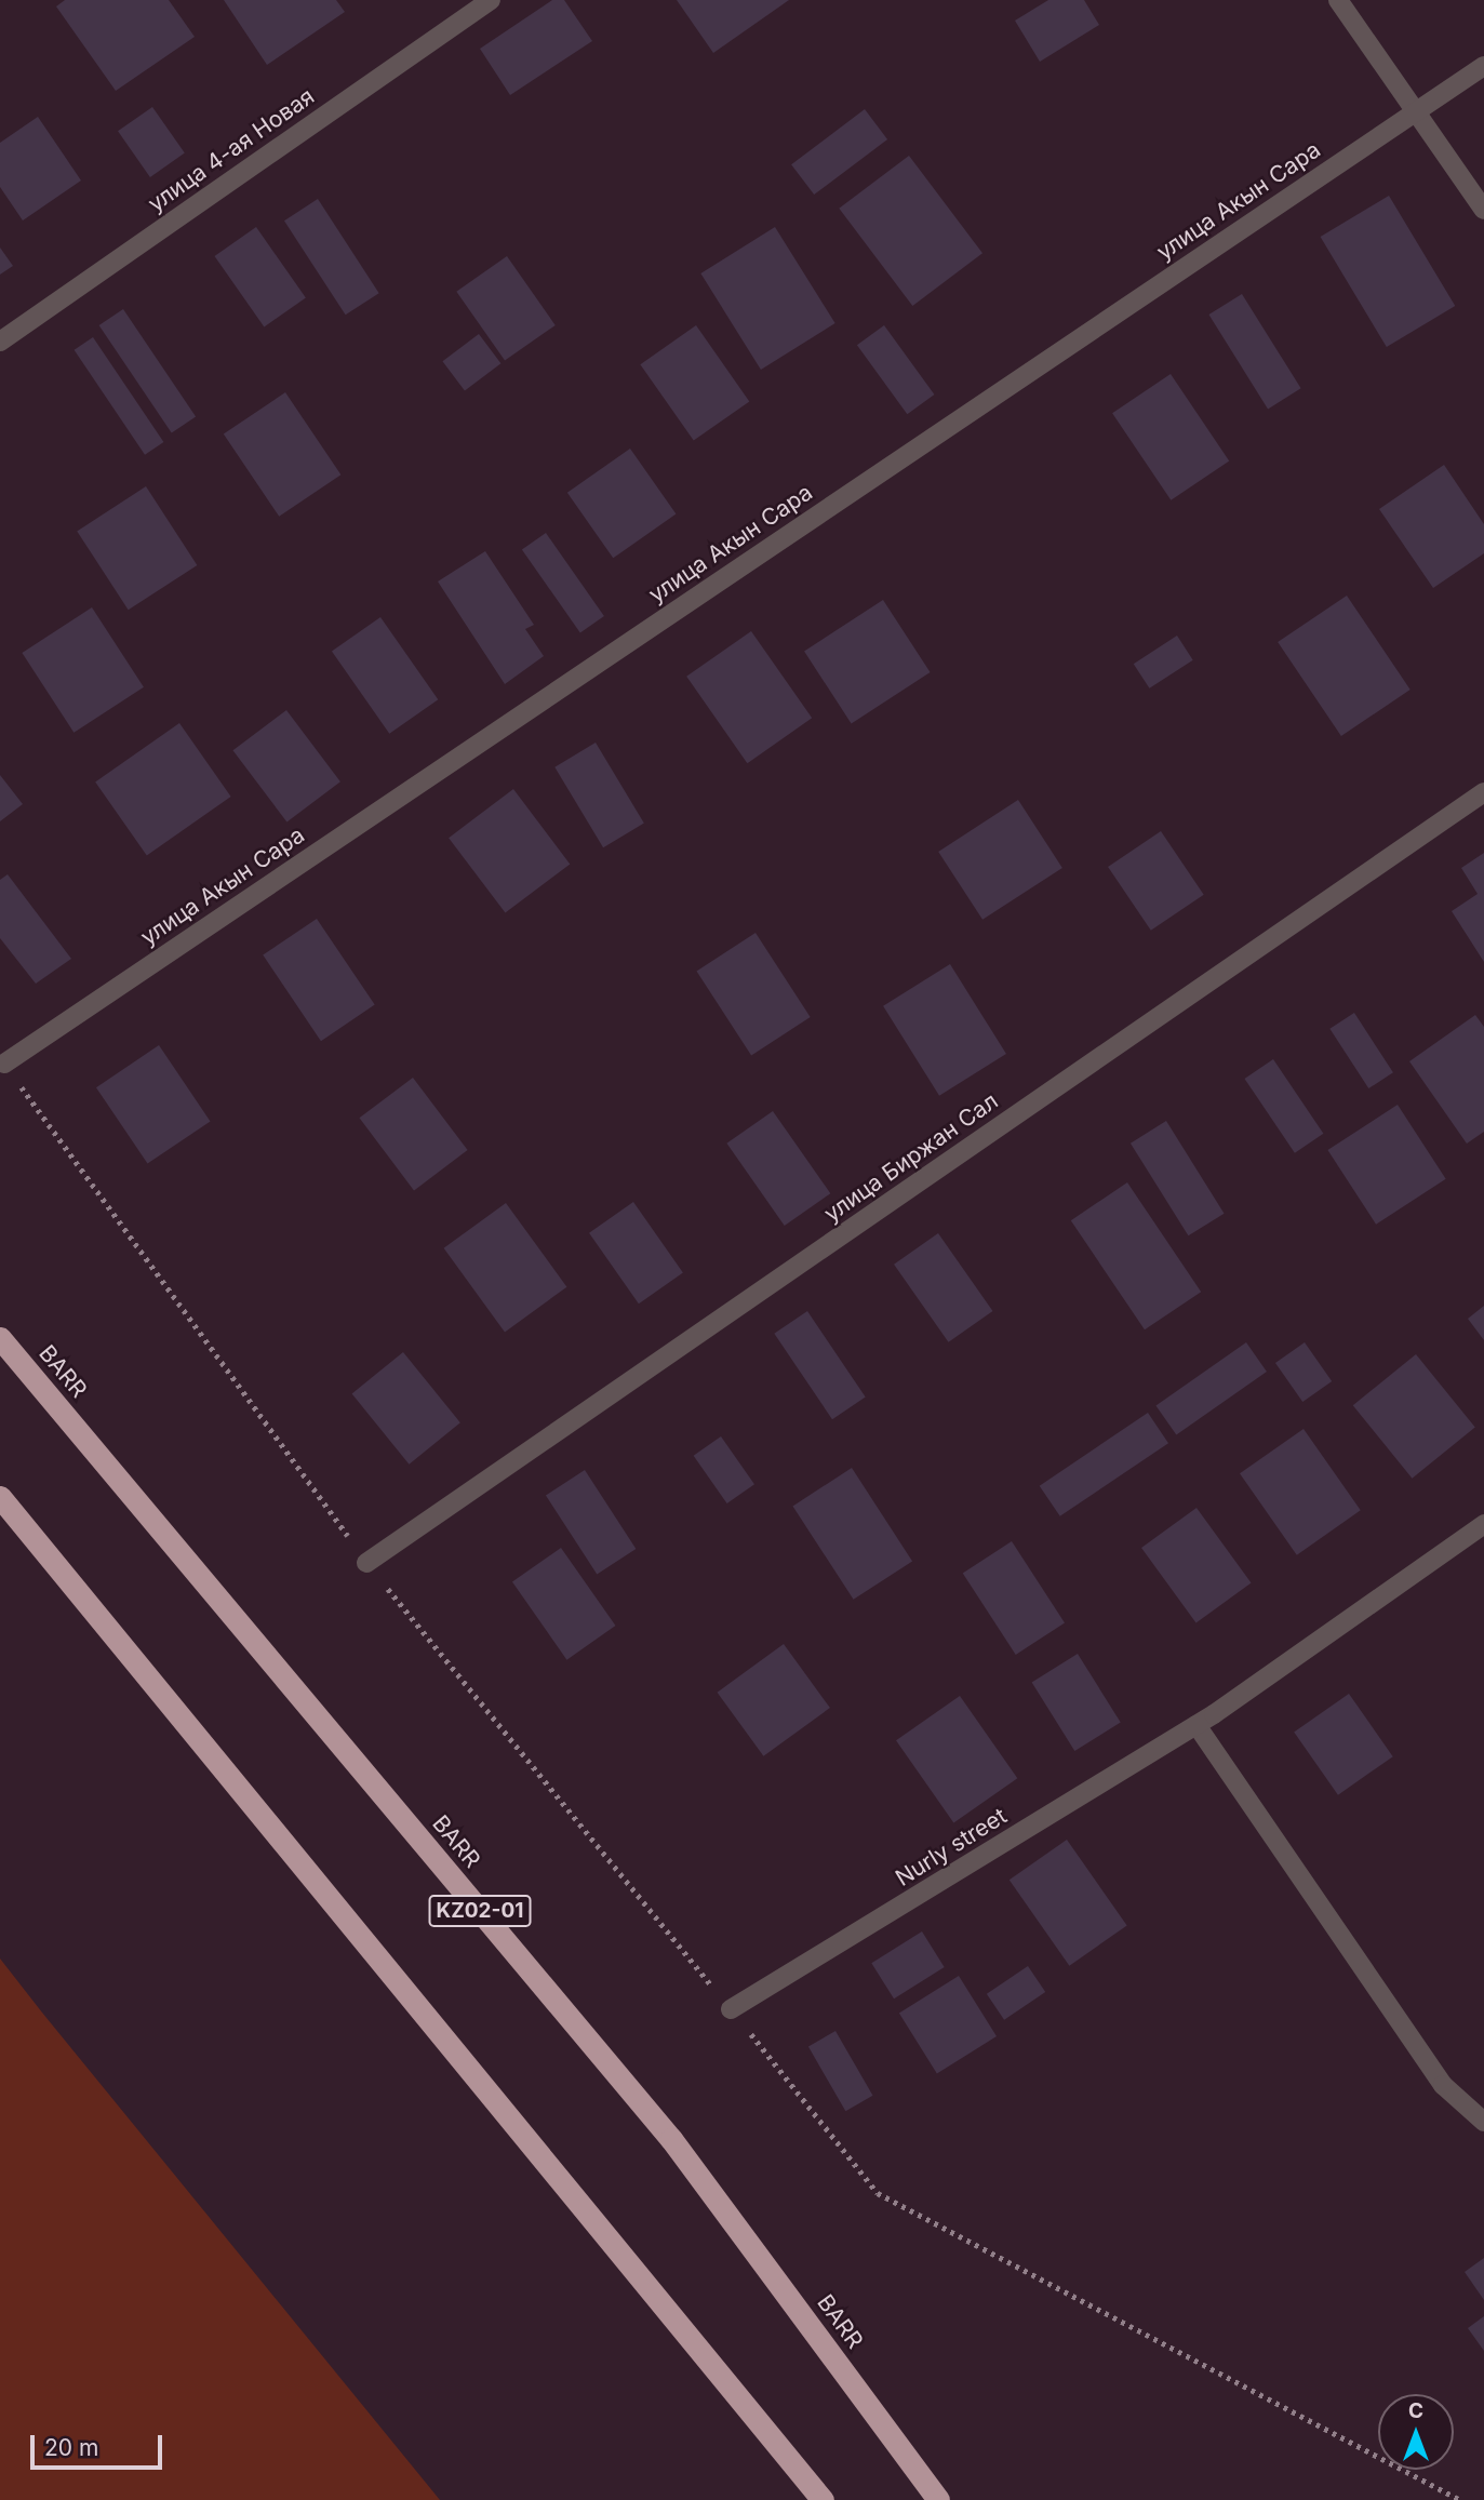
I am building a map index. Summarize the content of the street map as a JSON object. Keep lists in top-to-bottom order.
{
  "streets": {
    "highway": ["BARR", "KZ02-01"],
    "street": [
      "улица 4-ая Новая",
      "улица Акын Сара",
      "улица Биржан Сал",
      "Nurly street"
    ]
  },
  "scale_bar": "20 m",
  "north": "top"
}
